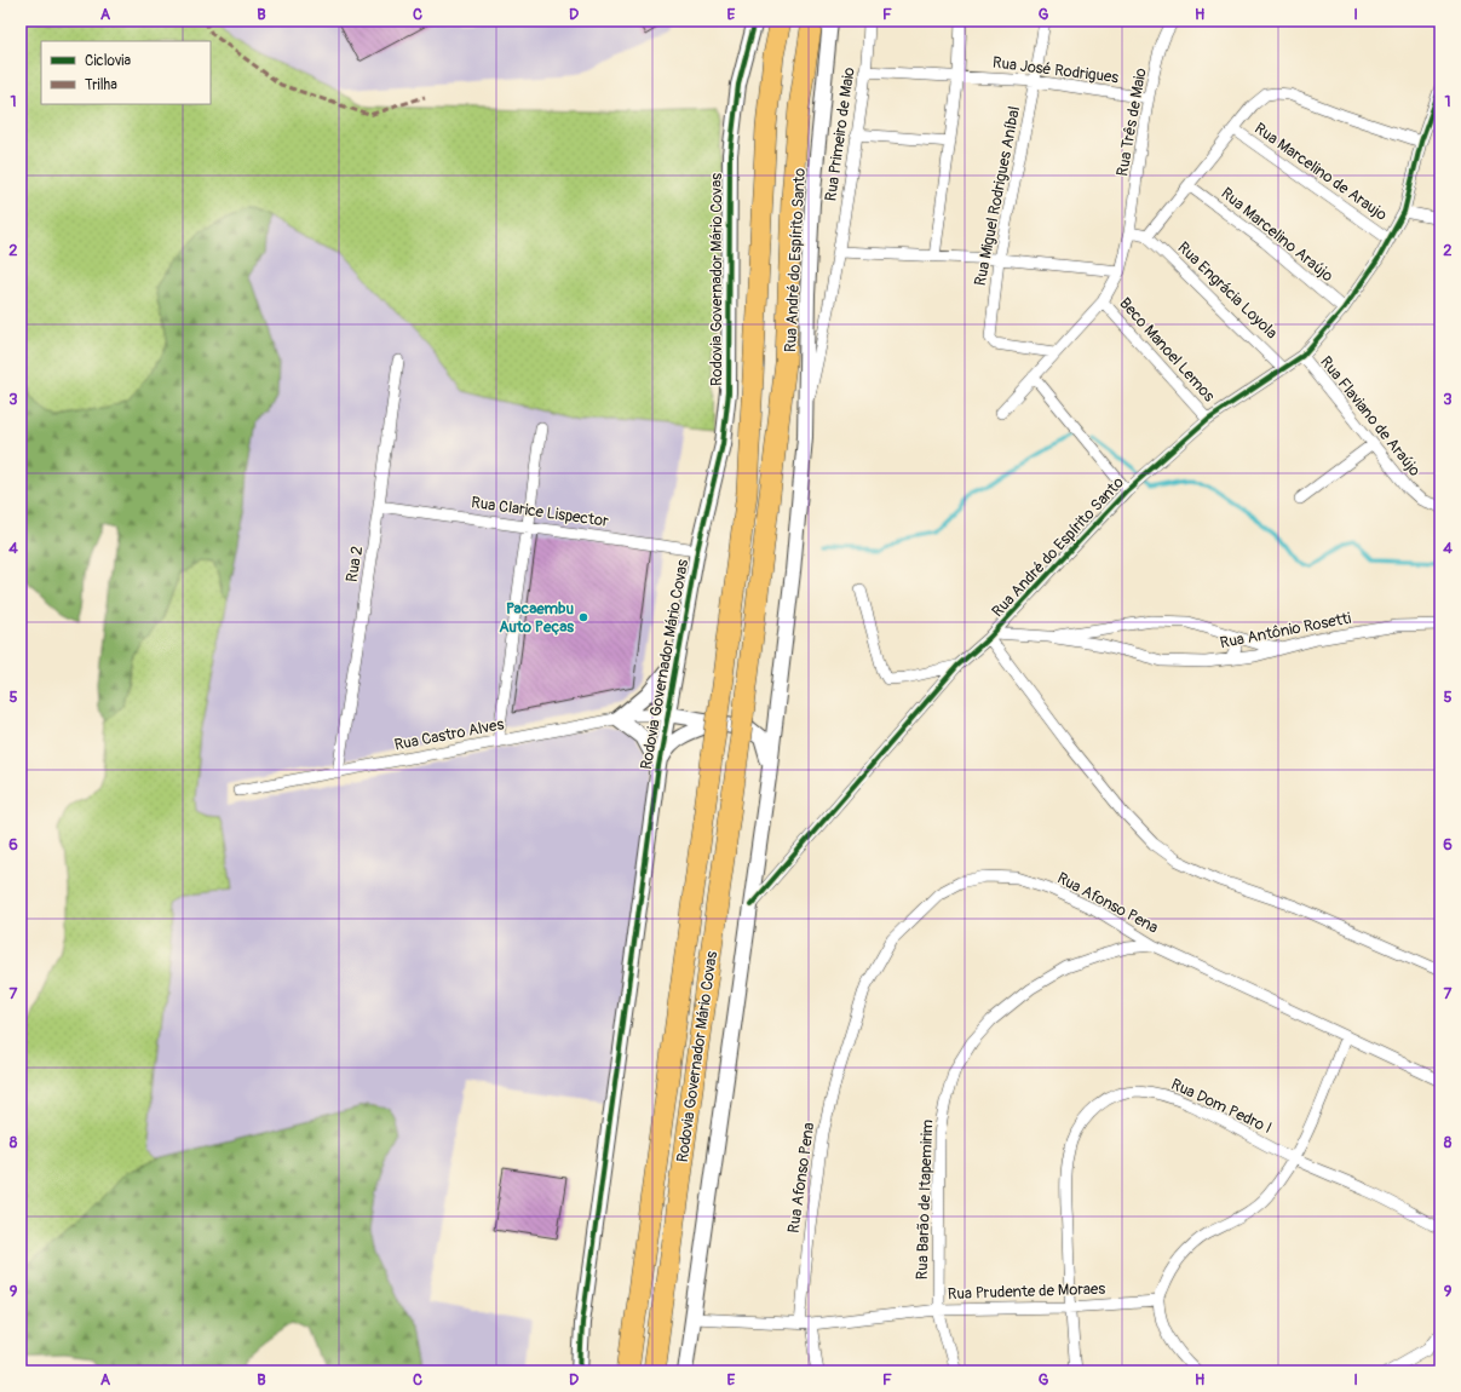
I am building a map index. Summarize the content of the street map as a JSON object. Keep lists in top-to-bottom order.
{
  "streets": {
    "highway": ["Rodovia Governador Mário Covas"],
    "street": [
      "Rua José Rodrigues",
      "Rua Três de Maio",
      "Rua Primeiro de Maio",
      "Rua Marcelino de Araujo",
      "Rua Miguel Rodrigues Aníbal",
      "Rua Marcelino Araújo",
      "Rua André do Espírito Santo",
      "Rua Engrácia Loyola",
      "Beco Manoel Lemos",
      "Rua Flaviano de Araújo",
      "Rua Clarice Lispector",
      "Rua 2",
      "Rua Antônio Rosetti",
      "Rua Castro Alves",
      "Rua Afonso Pena",
      "Rua Dom Pedro I",
      "Rua Barão de Itapemirim",
      "Rua Prudente de Moraes"
    ]
  },
  "crossings": [
    ["Rua José Rodrigues", "Rua Três de Maio"],
    ["Rua José Rodrigues", "Rua Primeiro de Maio"],
    ["Rua José Rodrigues", "Rua Miguel Rodrigues Aníbal"],
    ["Rua Três de Maio", "Rua Miguel Rodrigues Aníbal"],
    ["Rua Três de Maio", "Beco Manoel Lemos"],
    ["Rua Primeiro de Maio", "Rua André do Espírito Santo"],
    ["Rua Marcelino de Araujo", "Rua André do Espírito Santo"],
    ["Rua Marcelino Araújo", "Rua André do Espírito Santo"],
    ["Rua André do Espírito Santo", "Rua Engrácia Loyola"],
    ["Rua André do Espírito Santo", "Beco Manoel Lemos"],
    ["Rua André do Espírito Santo", "Rua Flaviano de Araújo"],
    ["Rua André do Espírito Santo", "Rua Antônio Rosetti"],
    ["Rua André do Espírito Santo", "Rua Prudente de Moraes"],
    ["Rodovia Governador Mário Covas", "Rua Clarice Lispector"],
    ["Rodovia Governador Mário Covas", "Rua Castro Alves"],
    ["Rua Clarice Lispector", "Rua 2"],
    ["Rua 2", "Rua Castro Alves"],
    ["Rua Afonso Pena", "Rua Barão de Itapemirim"],
    ["Rua Afonso Pena", "Rua Prudente de Moraes"],
    ["Rua Dom Pedro I", "Rua Prudente de Moraes"],
    ["Rua Barão de Itapemirim", "Rua Prudente de Moraes"]
  ],
  "places": ["Pacaembu Auto Peças"],
  "legend": ["Ciclovia", "Trilha"],
  "grid": {
    "columns": [
      "A",
      "B",
      "C",
      "D",
      "E",
      "F",
      "G",
      "H",
      "I"
    ],
    "rows": [
      "1",
      "2",
      "3",
      "4",
      "5",
      "6",
      "7",
      "8",
      "9"
    ]
  }
}
